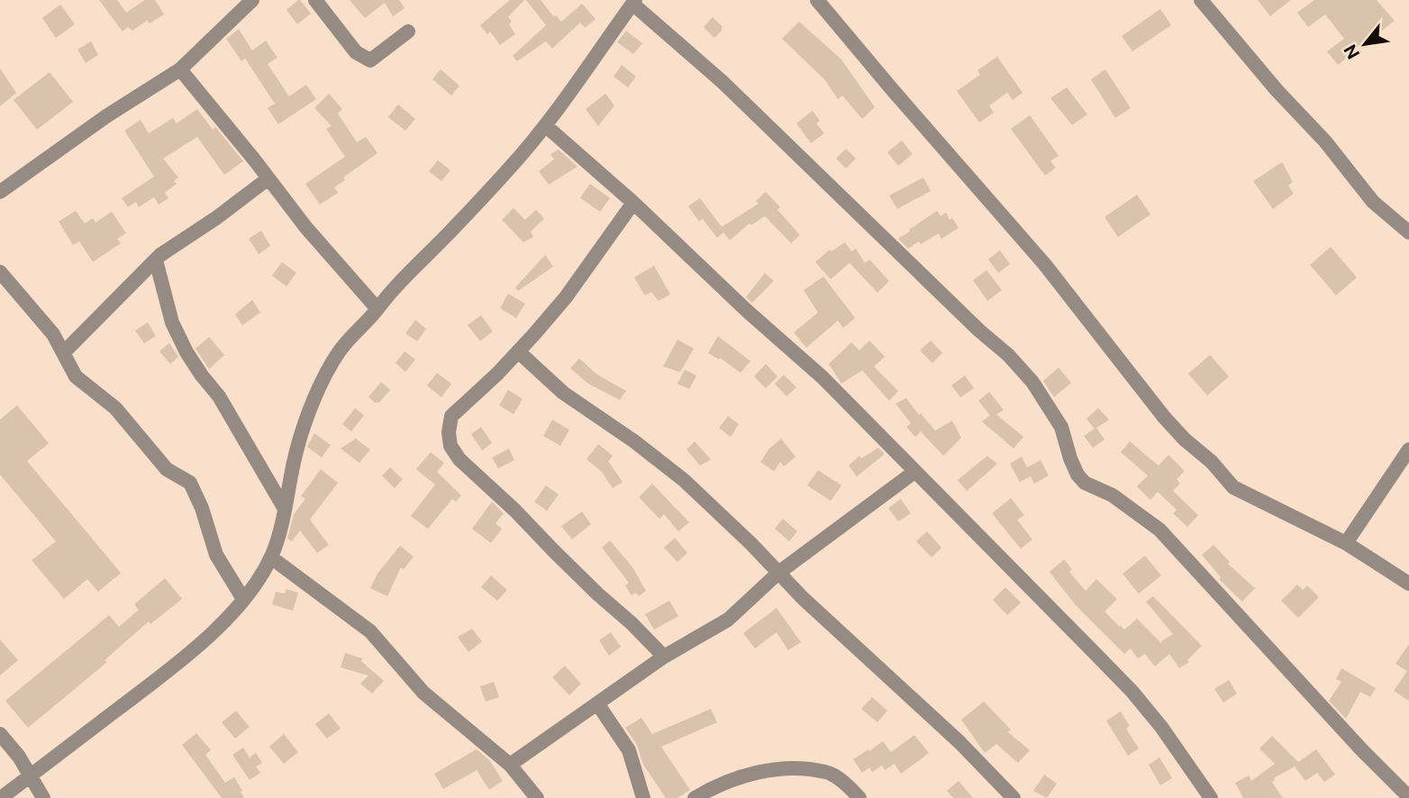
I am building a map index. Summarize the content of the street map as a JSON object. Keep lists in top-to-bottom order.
{
  "north": "bottom left"
}
